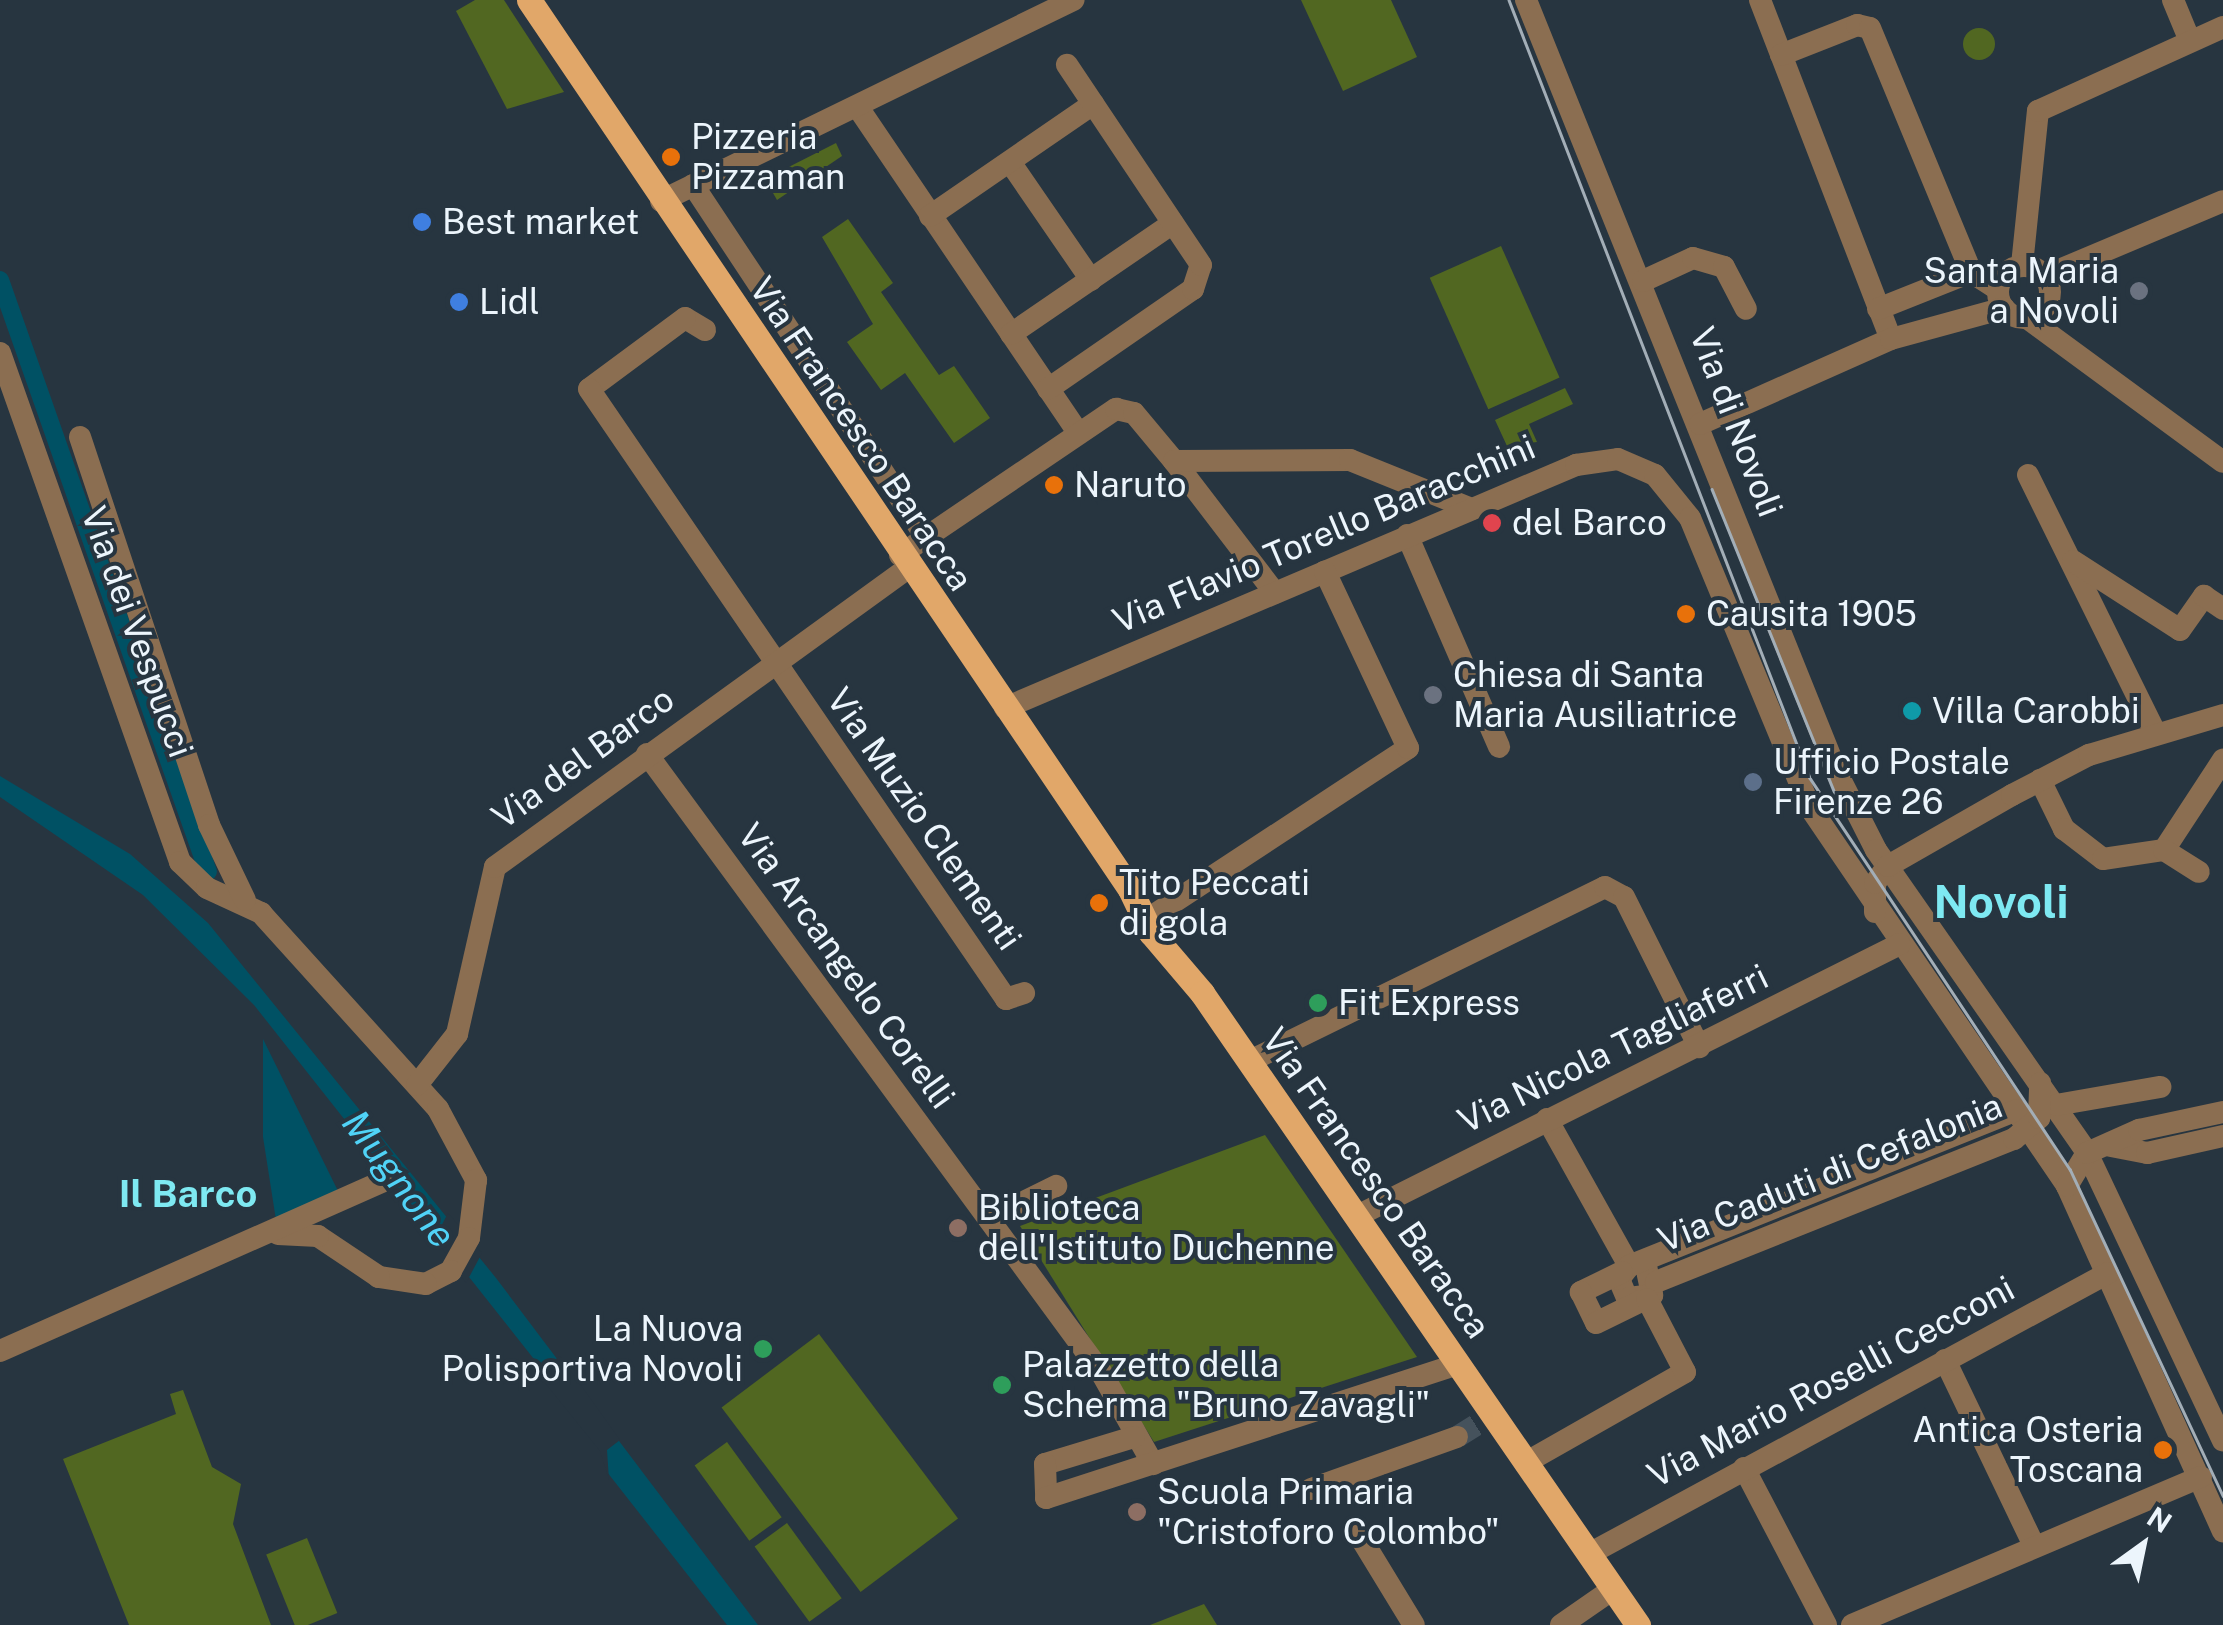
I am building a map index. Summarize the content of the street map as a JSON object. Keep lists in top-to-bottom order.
{
  "streets": {
    "main road": ["Via Francesco Baracca"],
    "street": [
      "Via di Novoli",
      "Via Flavio Torello Baracchini",
      "Via dei Vespucci",
      "Via del Barco",
      "Via Muzio Clementi",
      "Via Arcangelo Corelli",
      "Via Nicola Tagliaferri",
      "Via Caduti di Cefalonia",
      "Via Mario Roselli Cecconi"
    ]
  },
  "crossings": [
    ["Via Francesco Baracca", "Via Flavio Torello Baracchini"],
    ["Via Francesco Baracca", "Via del Barco"],
    ["Via Francesco Baracca", "Via Nicola Tagliaferri"],
    ["Via Francesco Baracca", "Via Mario Roselli Cecconi"],
    ["Via dei Vespucci", "Via del Barco"],
    ["Via del Barco", "Via Muzio Clementi"],
    ["Via del Barco", "Via Arcangelo Corelli"]
  ],
  "districts": ["Novoli", "Il Barco"],
  "water": ["Mugnone"],
  "places": [
    "Pizzeria Pizzaman",
    "Best market",
    "Santa Maria a Novoli",
    "Lidl",
    "Naruto",
    "del Barco",
    "Causita 1905",
    "Chiesa di Santa Maria Ausiliatrice",
    "Villa Carobbi",
    "Ufficio Postale Firenze 26",
    "Tito Peccati di gola",
    "Fit Express",
    "Biblioteca dell'Istituto Duchenne",
    "La Nuova Polisportiva Novoli",
    "Palazzetto della Scherma \"Bruno Zavagli\"",
    "Antica Osteria Toscana",
    "Scuola Primaria \"Cristoforo Colombo\""
  ],
  "north": "top right"
}
